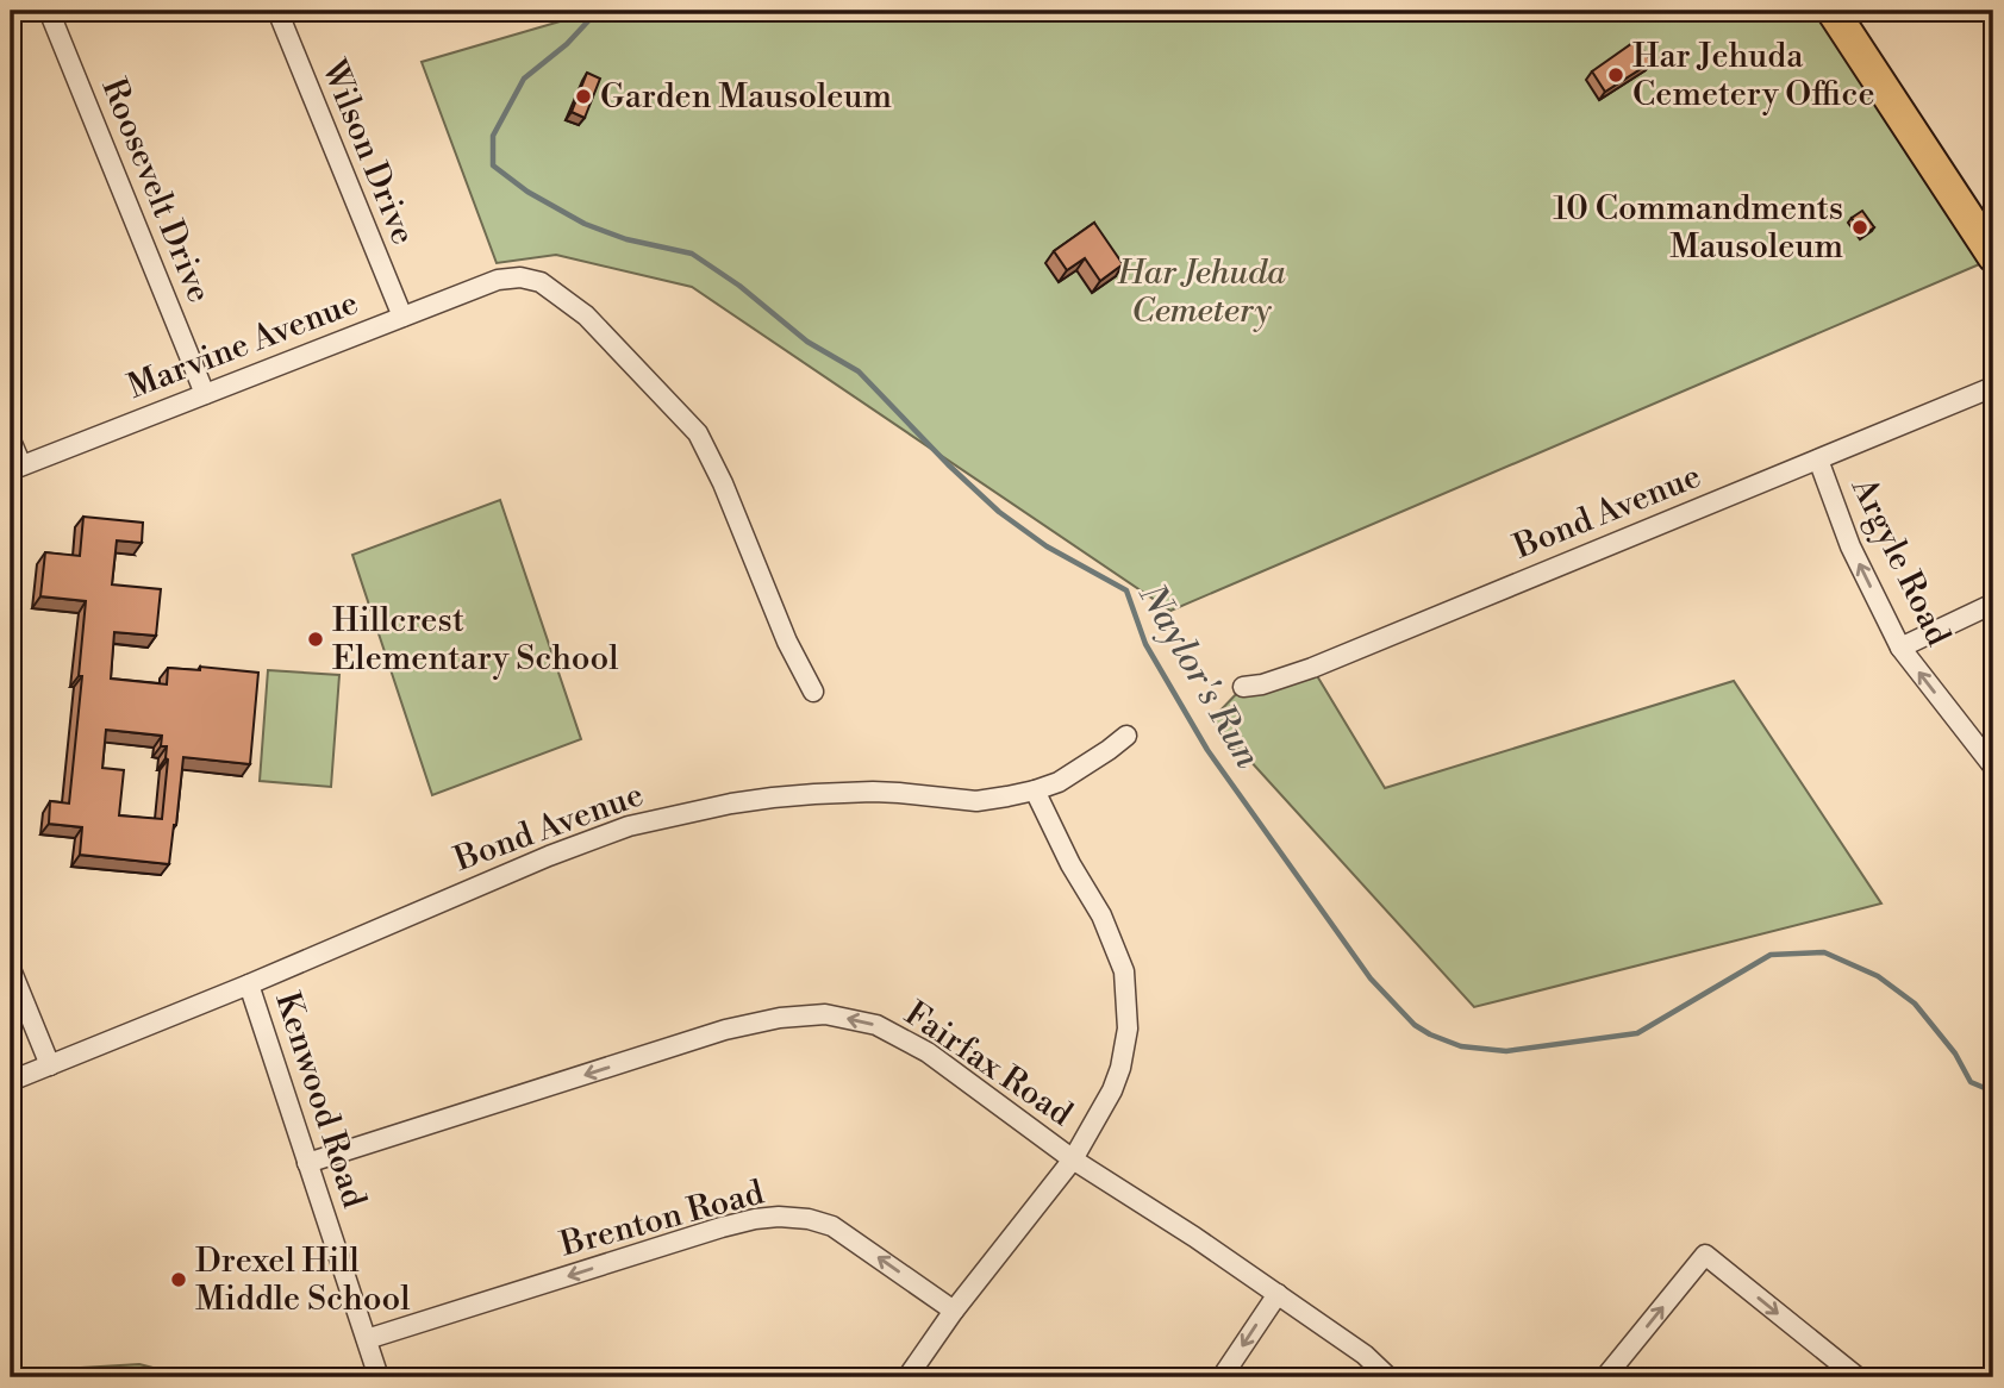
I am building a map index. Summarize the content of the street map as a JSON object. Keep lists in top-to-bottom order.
{
  "streets": {
    "street": [
      "Wilson Drive",
      "Roosevelt Drive",
      "Marvine Avenue",
      "Bond Avenue",
      "Argyle Road",
      "Fairfax Road",
      "Kenwood Road",
      "Brenton Road"
    ]
  },
  "crossings": [
    ["Wilson Drive", "Marvine Avenue"],
    ["Roosevelt Drive", "Marvine Avenue"],
    ["Bond Avenue", "Argyle Road"],
    ["Bond Avenue", "Kenwood Road"],
    ["Fairfax Road", "Kenwood Road"],
    ["Kenwood Road", "Brenton Road"]
  ],
  "one_way": ["Argyle Road", "Fairfax Road", "Brenton Road"],
  "water": ["Naylor's Run"],
  "parks": ["Har Jehuda Cemetery"],
  "places": [
    "Har Jehuda Cemetery Office",
    "Garden Mausoleum",
    "10 Commandments Mausoleum",
    "Hillcrest Elementary School",
    "Drexel Hill Middle School"
  ]
}
